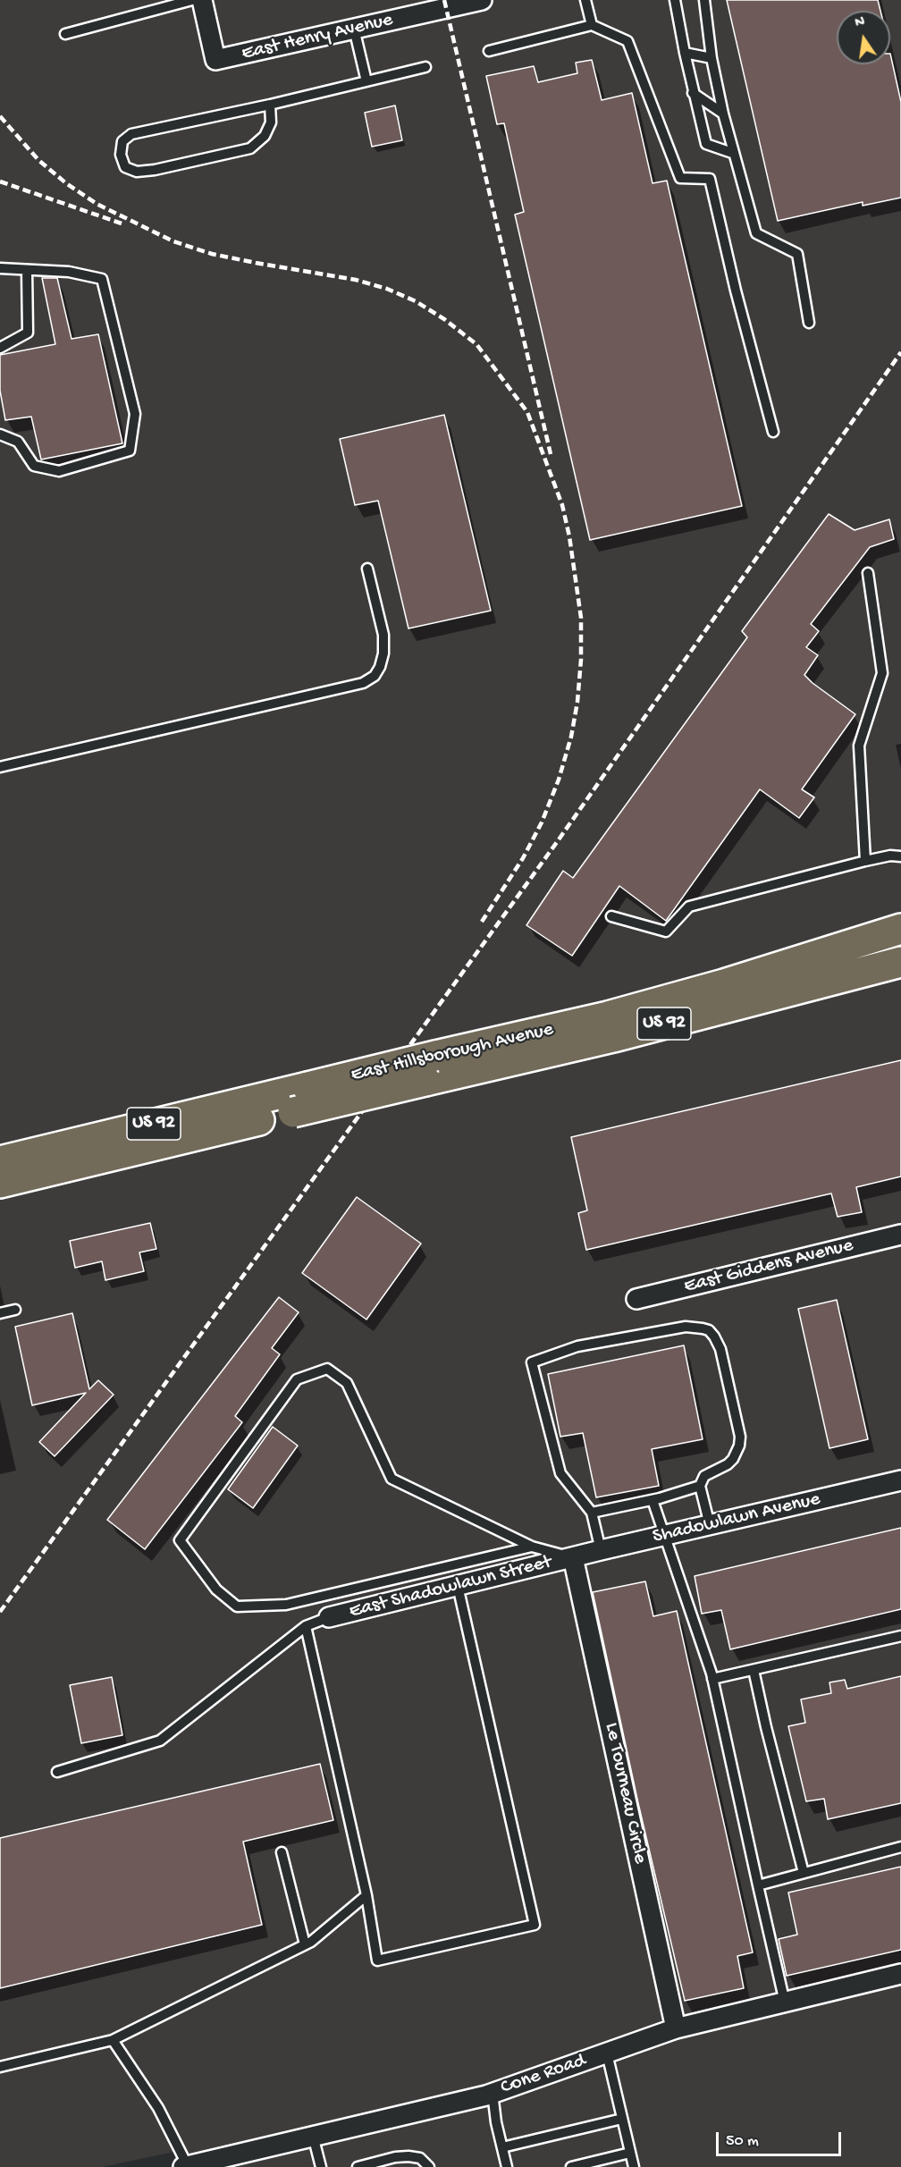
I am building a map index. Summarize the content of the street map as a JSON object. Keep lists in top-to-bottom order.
{
  "streets": {
    "main road": ["US 92", "East Hillsborough Avenue"],
    "street": [
      "East Henry Avenue",
      "East Giddens Avenue",
      "Shadowlawn Avenue",
      "East Shadowlawn Street",
      "Le Tourneau Circle",
      "Cone Road"
    ]
  },
  "crossings": [
    ["Shadowlawn Avenue", "East Shadowlawn Street"],
    ["Shadowlawn Avenue", "Le Tourneau Circle"],
    ["East Shadowlawn Street", "Le Tourneau Circle"],
    ["Le Tourneau Circle", "Cone Road"]
  ],
  "scale_bar": "50 m",
  "north": "top"
}
